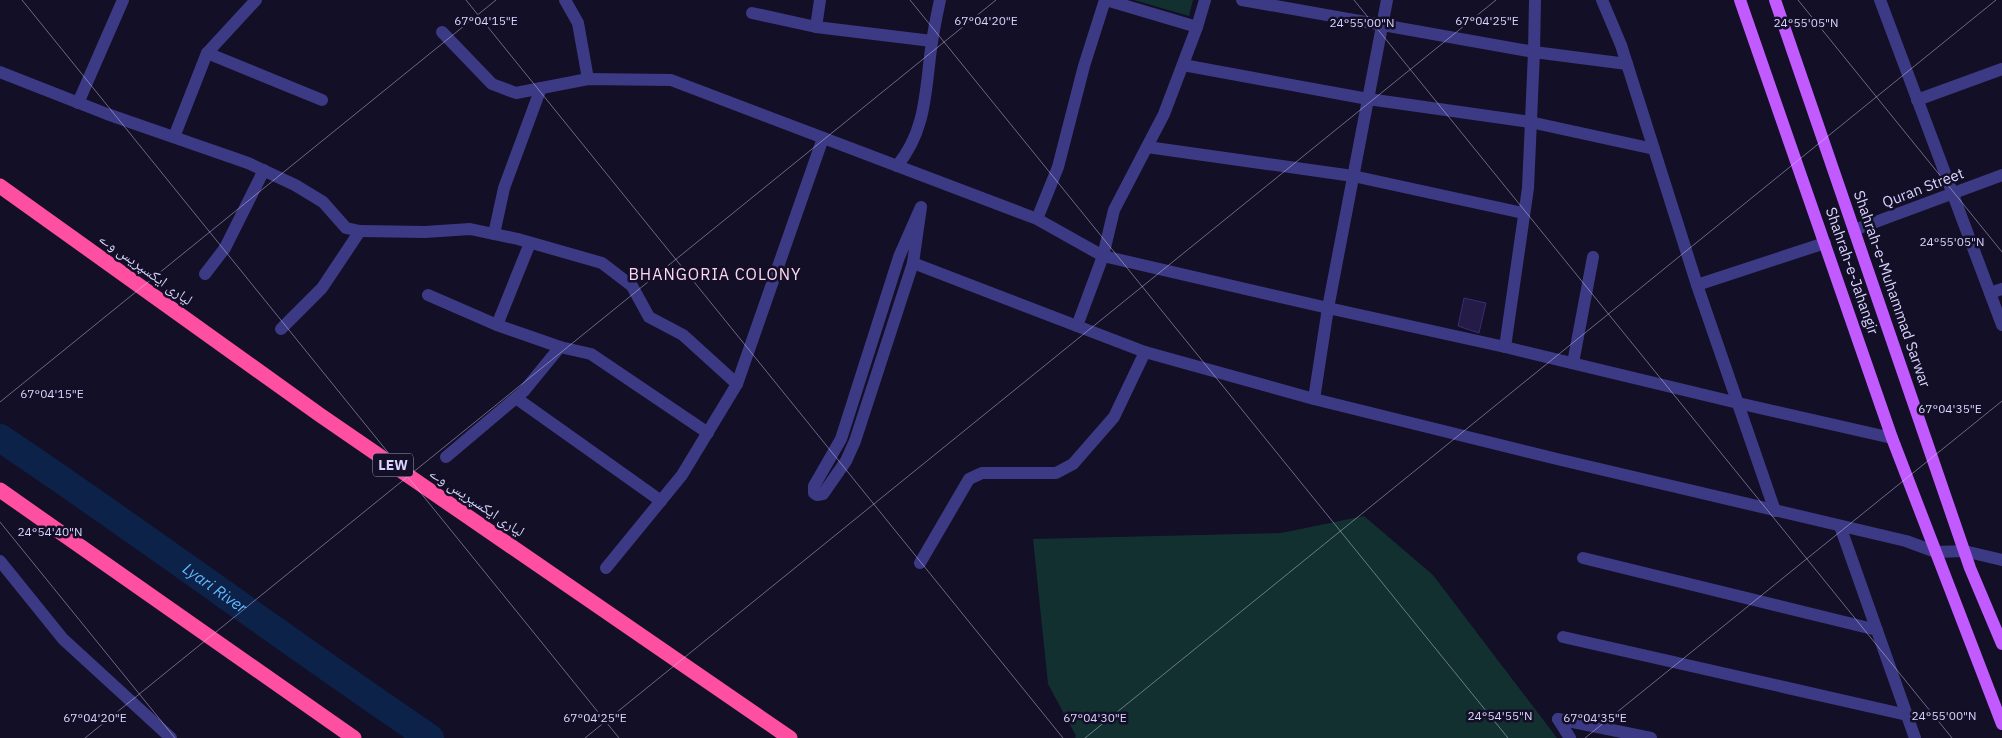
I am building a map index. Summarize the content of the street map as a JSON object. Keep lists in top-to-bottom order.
{
  "streets": {
    "highway": ["لیاری ایکسپریس وے", "LEW"],
    "main road": ["Shahrah-e-Jahangir", "Shahrah-e-Muhammad Sarwar"],
    "street": ["Quran Street"]
  },
  "crossings": [
    ["Quran Street", "Shahrah-e-Muhammad Sarwar"]
  ],
  "districts": ["BHANGORIA COLONY"],
  "water": ["Lyari River"],
  "coordinates": [
    "67°04'15\"E",
    "67°04'25\"E",
    "67°04'20\"E",
    "24°55'00\"N",
    "24°55'05\"N",
    "67°04'35\"E",
    "24°54'40\"N",
    "24°54'55\"N",
    "67°04'30\"E"
  ]
}
